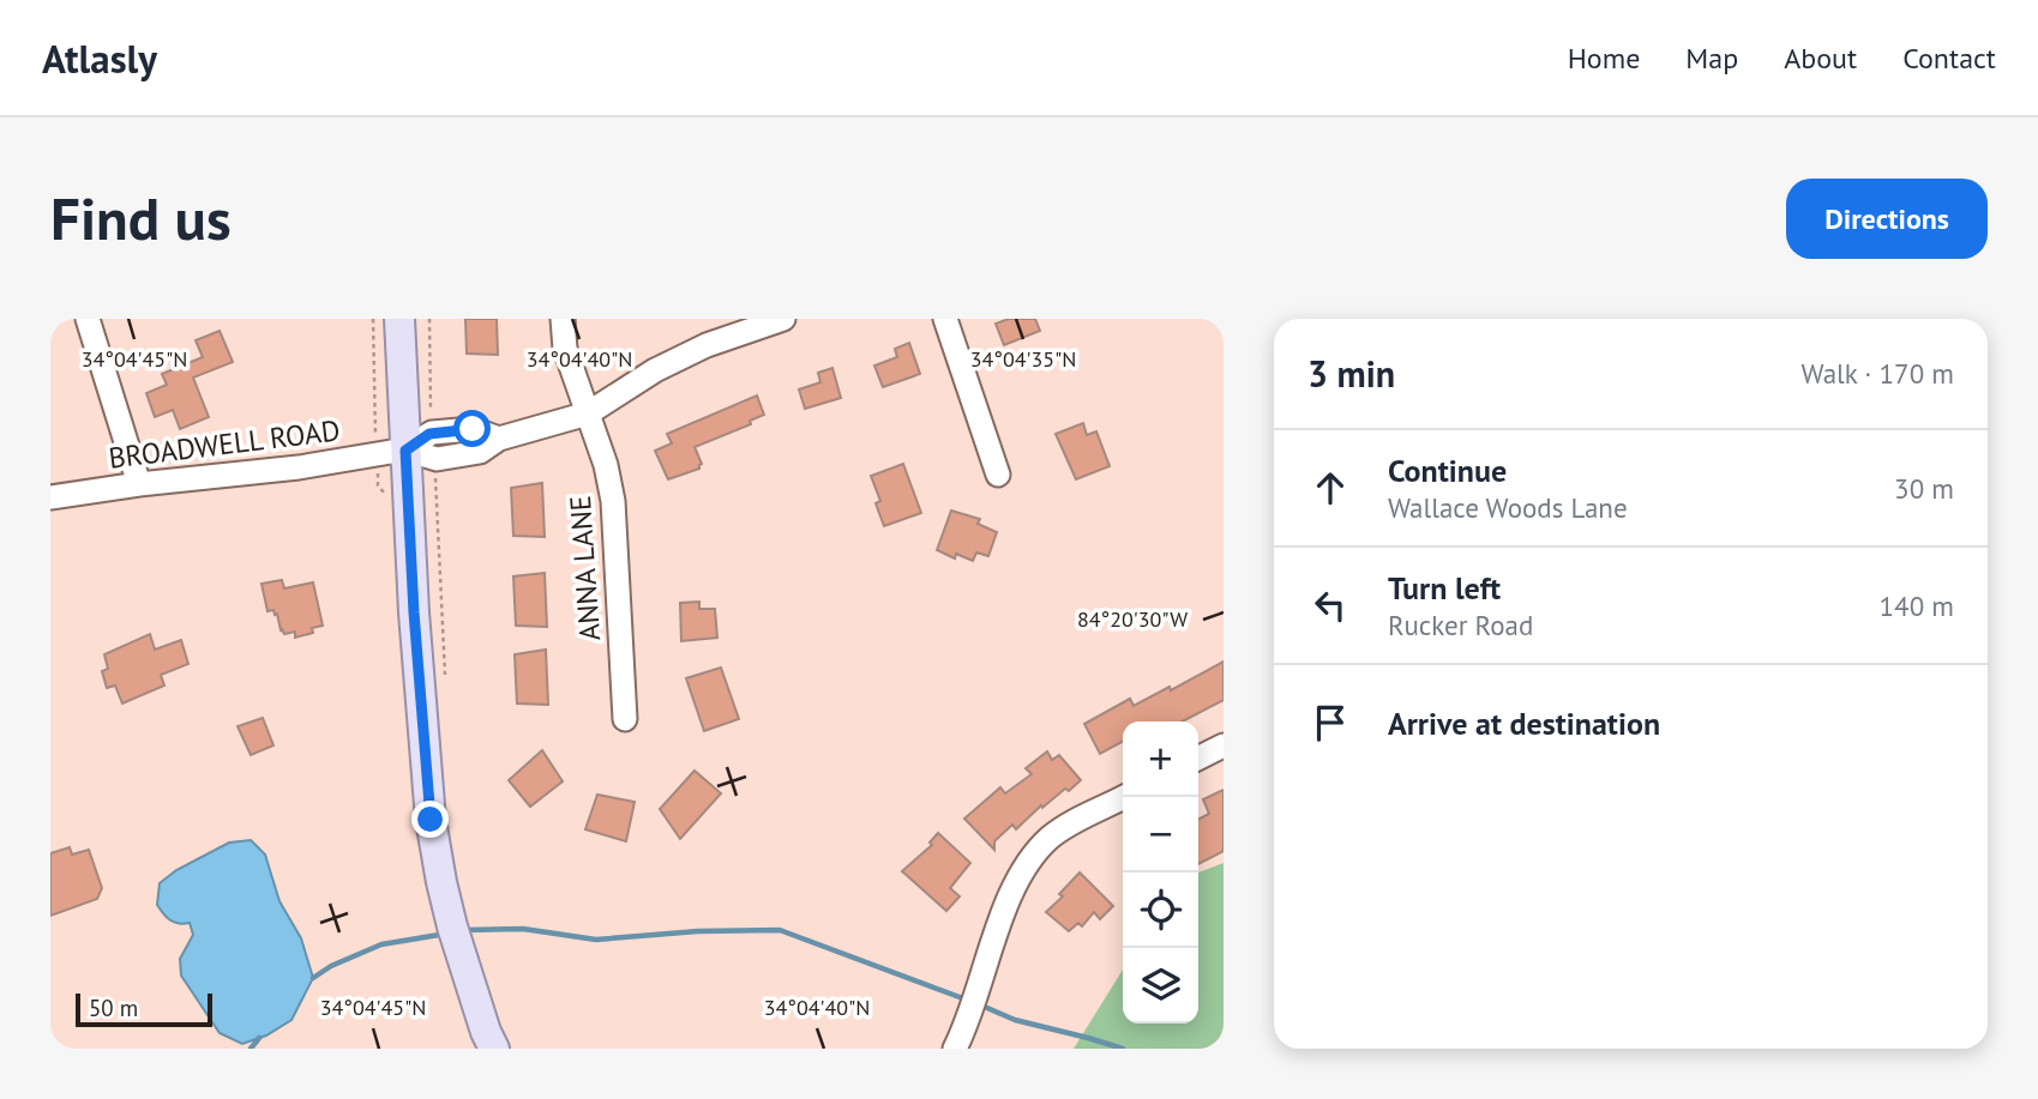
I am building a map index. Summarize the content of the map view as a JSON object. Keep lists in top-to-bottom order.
{
  "streets": {
    "street": ["BROADWELL ROAD", "ANNA LANE"]
  },
  "scale_bar": "50 m",
  "page": {
    "header": "Atlasly",
    "nav": [
      "Home",
      "Map",
      "About",
      "Contact"
    ],
    "buttons": "Directions",
    "title": "Find us",
    "heading": ["3 min", "Walk · 170 m"],
    "list": [
      ["Continue", "Wallace Woods Lane", "30 m"],
      ["Turn left", "Rucker Road", "140 m"],
      "Arrive at destination"
    ],
    "map_buttons": ["+", "−"],
    "scale": "50 m"
  },
  "coordinates": [
    "34°04'45\"N",
    "34°04'40\"N",
    "34°04'35\"N",
    "84°20'30\"W"
  ]
}
